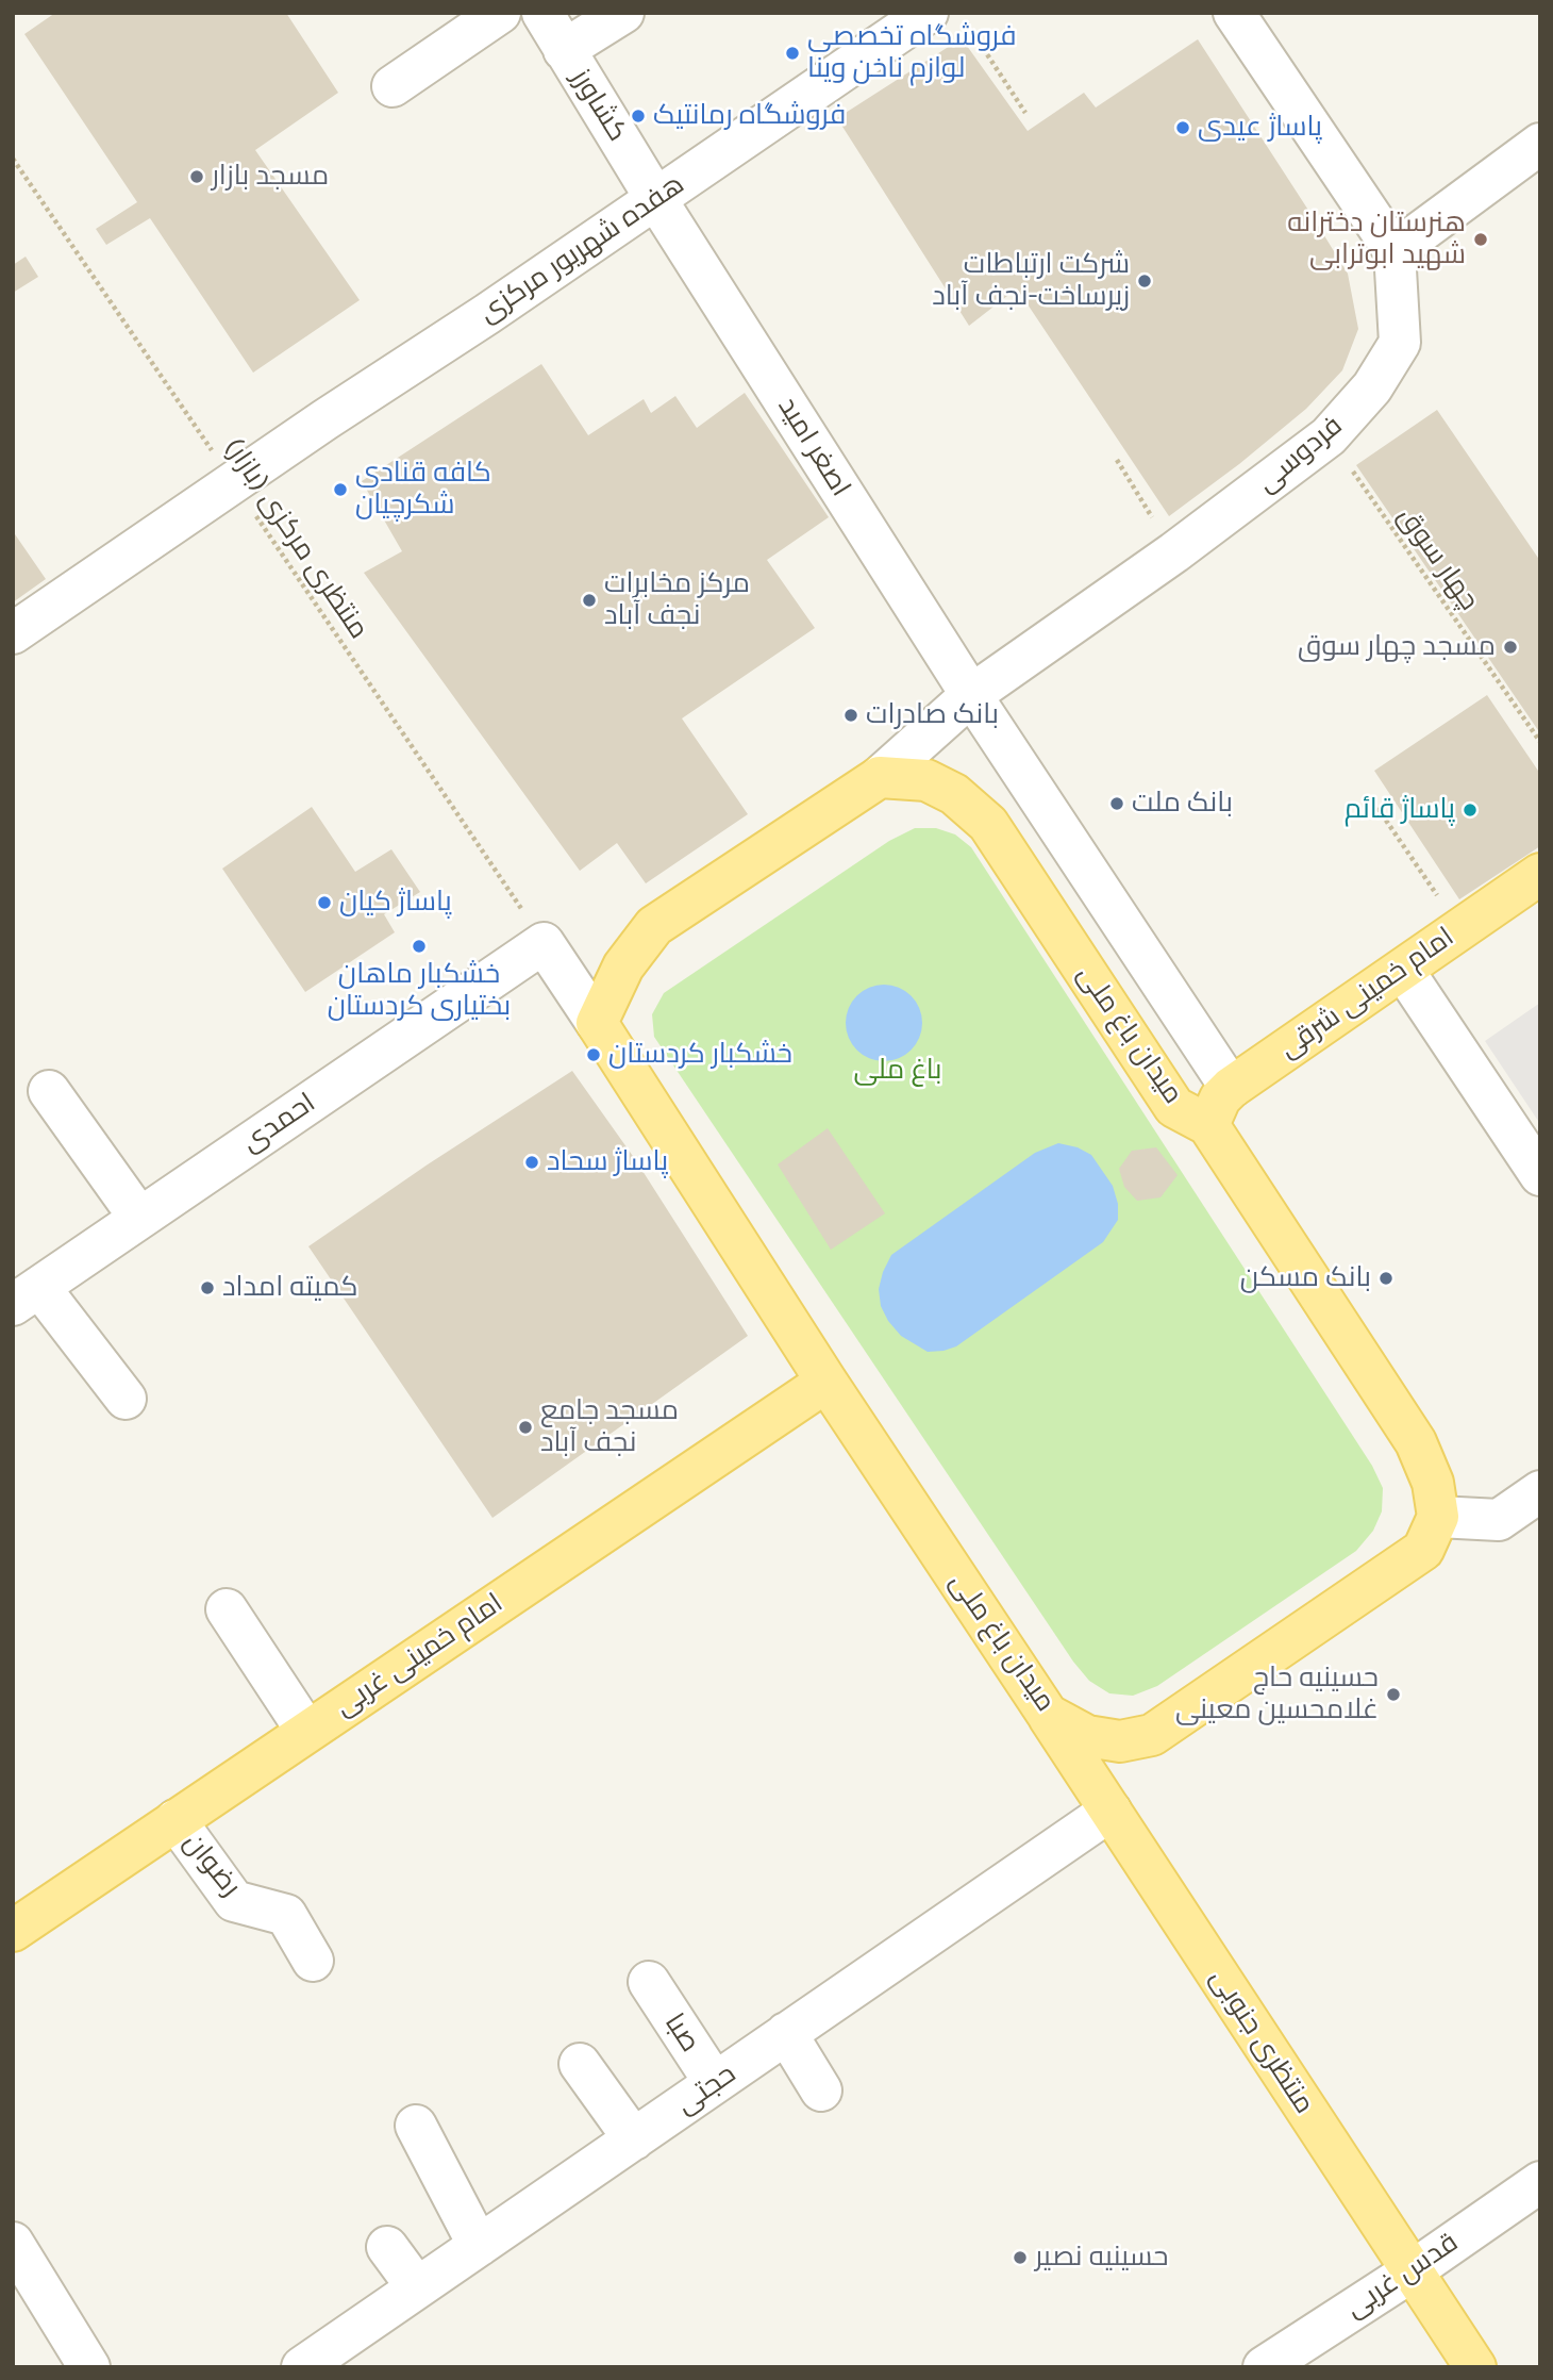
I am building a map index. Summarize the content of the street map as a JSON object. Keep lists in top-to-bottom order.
{
  "streets": {
    "main road": [
      "امام خمینی شرقی",
      "میدان باغ ملی",
      "امام خمینی غربی",
      "منتظری جنوبی"
    ],
    "street": [
      "کشاورز",
      "هفده شهریور مرکزی",
      "اصغر امید",
      "فردوسی",
      "احمدی",
      "رضوان",
      "صبا",
      "حجتی",
      "قدس غربی"
    ],
    "path": ["منتظری مرکزی (بازار)", "چهار سوق"]
  },
  "crossings": [
    ["کشاورز", "هفده شهریور مرکزی"],
    ["کشاورز", "اصغر امید"],
    ["هفده شهریور مرکزی", "اصغر امید"],
    ["هفده شهریور مرکزی", "منتظری مرکزی (بازار)"],
    ["اصغر امید", "فردوسی"],
    ["اصغر امید", "امام خمینی شرقی"],
    ["فردوسی", "چهار سوق"],
    ["فردوسی", "میدان باغ ملی"],
    ["منتظری مرکزی (بازار)", "احمدی"],
    ["امام خمینی شرقی", "میدان باغ ملی"],
    ["میدان باغ ملی", "امام خمینی غربی"],
    ["میدان باغ ملی", "منتظری جنوبی"],
    ["امام خمینی غربی", "رضوان"],
    ["صبا", "حجتی"],
    ["منتظری جنوبی", "حجتی"],
    ["منتظری جنوبی", "قدس غربی"]
  ],
  "parks": ["باغ ملی"],
  "places": [
    "فروشگاه تخصصی لوازم ناخن وینا",
    "فروشگاه رمانتیک",
    "پاساژ عیدی",
    "مسجد بازار",
    "هنرستان دخترانه شهید ابوترابی",
    "شرکت ارتباطات زیرساخت-نجف آباد",
    "کافه قنادی شکرچیان",
    "مرکز مخابرات نجف آباد",
    "مسجد چهار سوق",
    "بانک صادرات",
    "بانک ملت",
    "پاساژ قائم",
    "پاساژ کیان",
    "خشکبار ماهان بختیاری کردستان",
    "خشکبار کردستان",
    "پاساژ سحاد",
    "بانک مسکن",
    "کمیته امداد",
    "مسجد جامع نجف آباد",
    "حسینیه حاج غلامحسین معینی",
    "حسینیه نصیر"
  ]
}
